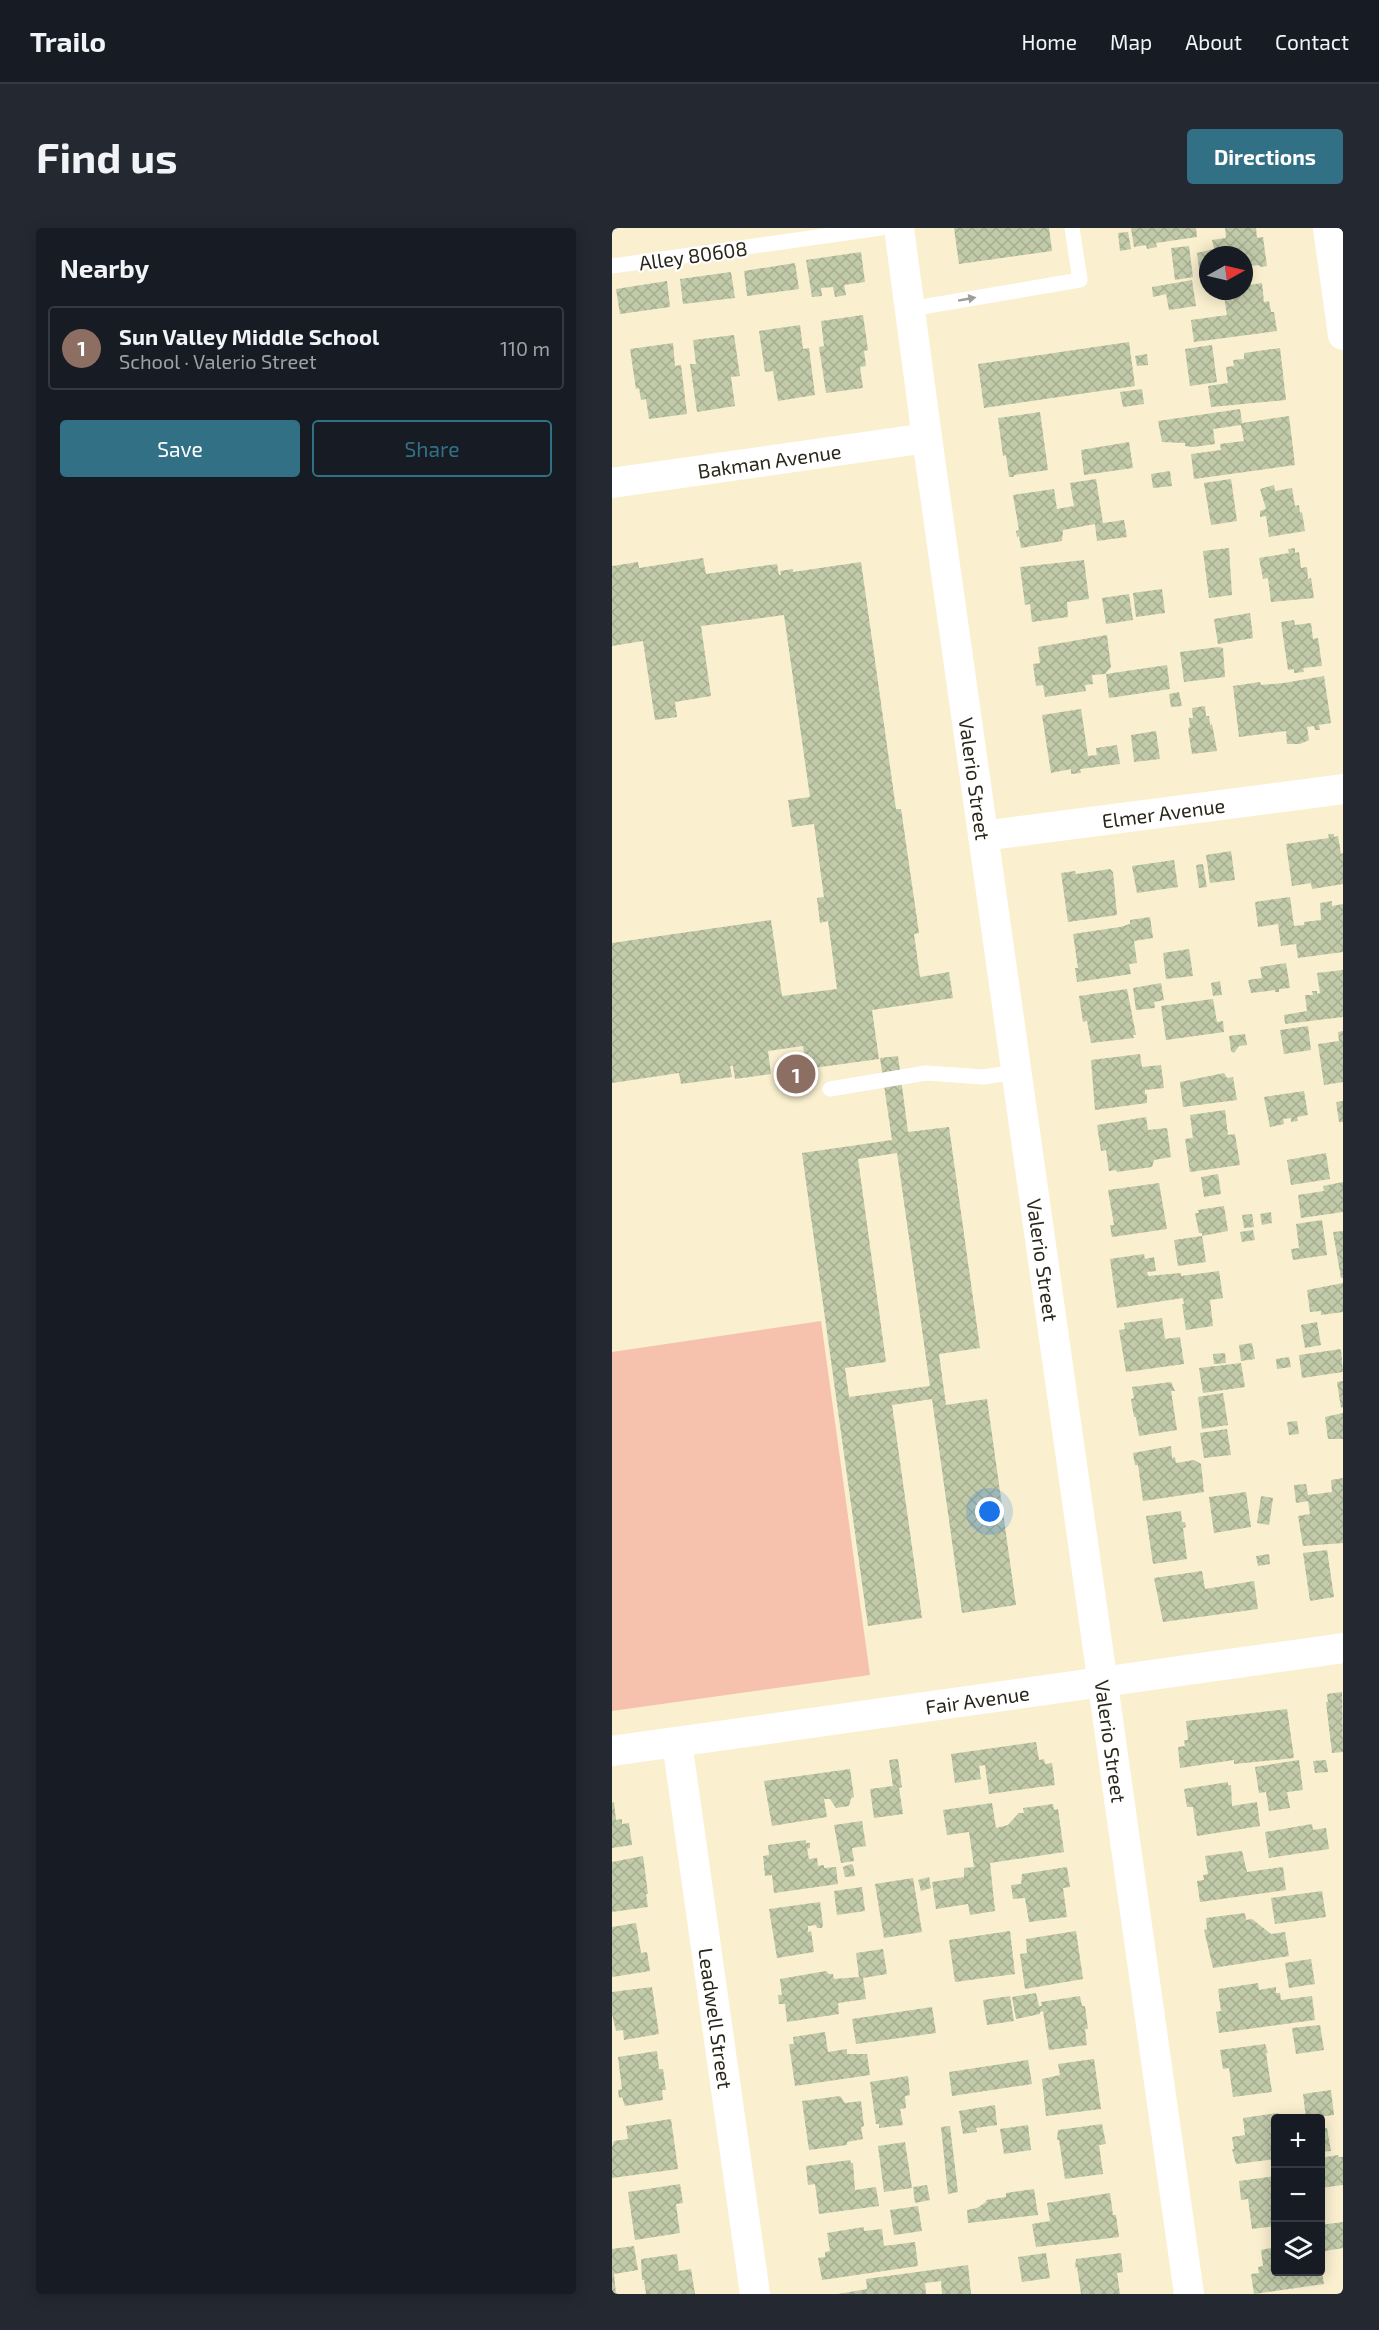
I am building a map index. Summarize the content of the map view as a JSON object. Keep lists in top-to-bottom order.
{
  "streets": {
    "street": [
      "Bakman Avenue",
      "Valerio Street",
      "Elmer Avenue",
      "Fair Avenue",
      "Leadwell Street"
    ],
    "lane": ["Alley 80608"]
  },
  "crossings": [
    ["Bakman Avenue", "Valerio Street"],
    ["Valerio Street", "Elmer Avenue"],
    ["Valerio Street", "Fair Avenue"],
    ["Fair Avenue", "Leadwell Street"]
  ],
  "north": "right",
  "page": {
    "header": "Trailo",
    "nav": [
      "Home",
      "Map",
      "About",
      "Contact"
    ],
    "buttons": [
      "Directions",
      ["Save", "Share"]
    ],
    "title": "Find us",
    "heading": "Nearby",
    "list": [
      {
        "mark": "1",
        "name": "Sun Valley Middle School",
        "note": "School · Valerio Street",
        "value": "110 m"
      }
    ],
    "pins": "1",
    "map_buttons": ["+", "−"]
  }
}
